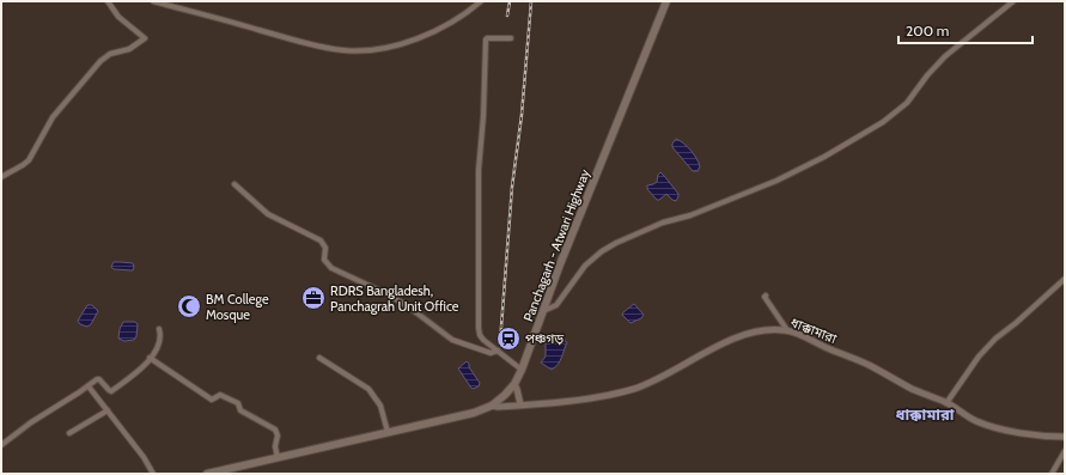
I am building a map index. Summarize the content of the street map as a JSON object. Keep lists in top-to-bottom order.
{
  "streets": {
    "main road": ["Panchagarh - Atwari Highway"],
    "street": ["ধাক্কামারা"]
  },
  "crossings": [
    ["Panchagarh - Atwari Highway", "ধাক্কামারা"]
  ],
  "districts": ["ধাক্কামারা"],
  "places": {
    "office": ["RDRS Bangladesh, Panchagrah Unit Office"],
    "mosque": ["BM College Mosque"],
    "station": ["পঞ্চগড়"]
  },
  "scale_bar": "200 m"
}
